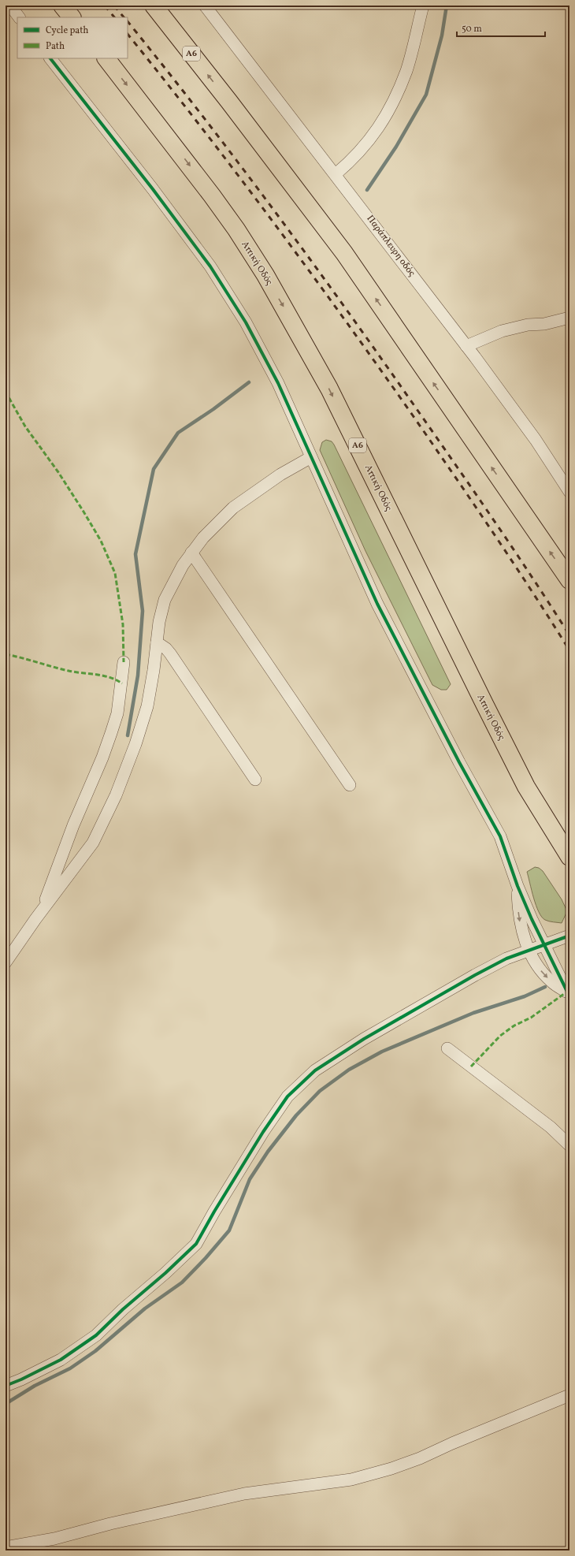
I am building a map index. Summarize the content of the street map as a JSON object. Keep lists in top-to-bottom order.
{
  "streets": {
    "highway": ["Α6", "Αττική Οδός"],
    "street": ["Παράπλευρη οδός"]
  },
  "legend": ["Cycle path", "Path"],
  "scale_bar": "50 m"
}
